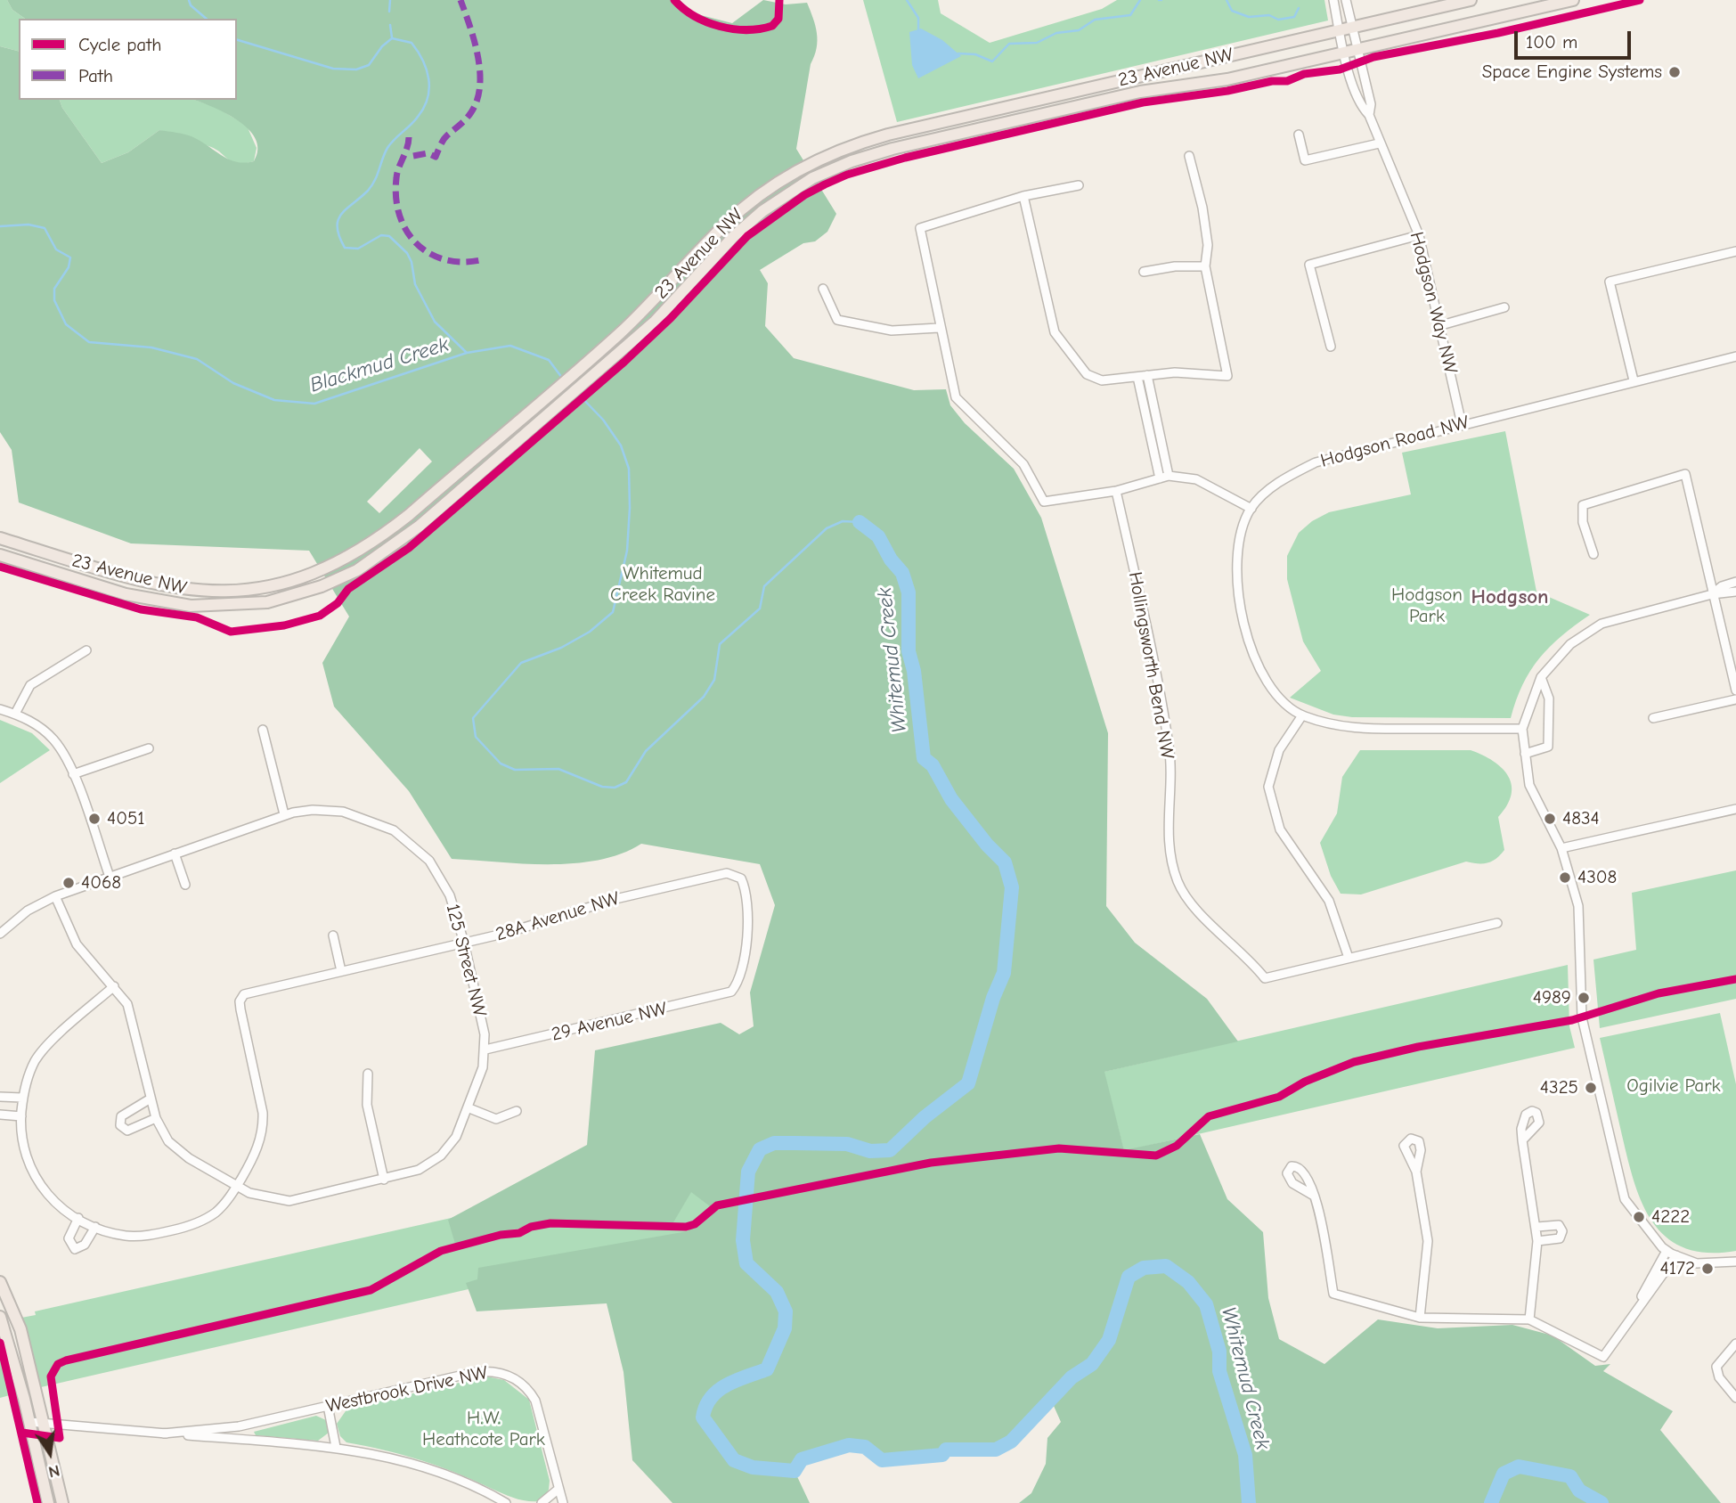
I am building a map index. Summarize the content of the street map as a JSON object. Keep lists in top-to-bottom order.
{
  "streets": {
    "main road": ["23 Avenue NW"],
    "street": [
      "Hodgson Way NW",
      "Hodgson Road NW",
      "Hollingsworth Bend NW",
      "28A Avenue NW",
      "125 Street NW",
      "29 Avenue NW",
      "Westbrook Drive NW"
    ]
  },
  "crossings": [
    ["23 Avenue NW", "Hodgson Way NW"],
    ["Hodgson Way NW", "Hodgson Road NW"],
    ["28A Avenue NW", "125 Street NW"],
    ["28A Avenue NW", "29 Avenue NW"],
    ["125 Street NW", "29 Avenue NW"]
  ],
  "districts": ["Hodgson"],
  "water": ["Blackmud Creek", "Whitemud Creek"],
  "parks": [
    "Whitemud Creek Ravine",
    "Hodgson Park",
    "Ogilvie Park",
    "H.W. Heathcote Park"
  ],
  "places": [
    "Space Engine Systems",
    "4051",
    "4834",
    "4308",
    "4068",
    "4989",
    "4325",
    "4222",
    "4172"
  ],
  "legend": ["Cycle path", "Path"],
  "scale_bar": "100 m",
  "north": "bottom"
}
